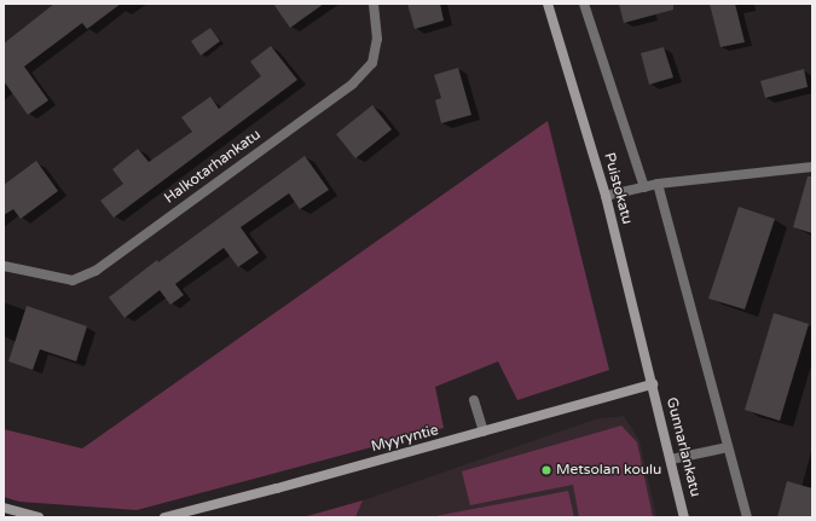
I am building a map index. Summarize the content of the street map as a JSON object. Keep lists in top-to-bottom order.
{
  "streets": {
    "street": [
      "Halkotarhankatu",
      "Puistokatu",
      "Myyryntie",
      "Gunnarlankatu"
    ]
  },
  "crossings": [
    ["Puistokatu", "Myyryntie"],
    ["Puistokatu", "Gunnarlankatu"],
    ["Myyryntie", "Gunnarlankatu"]
  ],
  "places": ["Metsolan koulu"]
}
